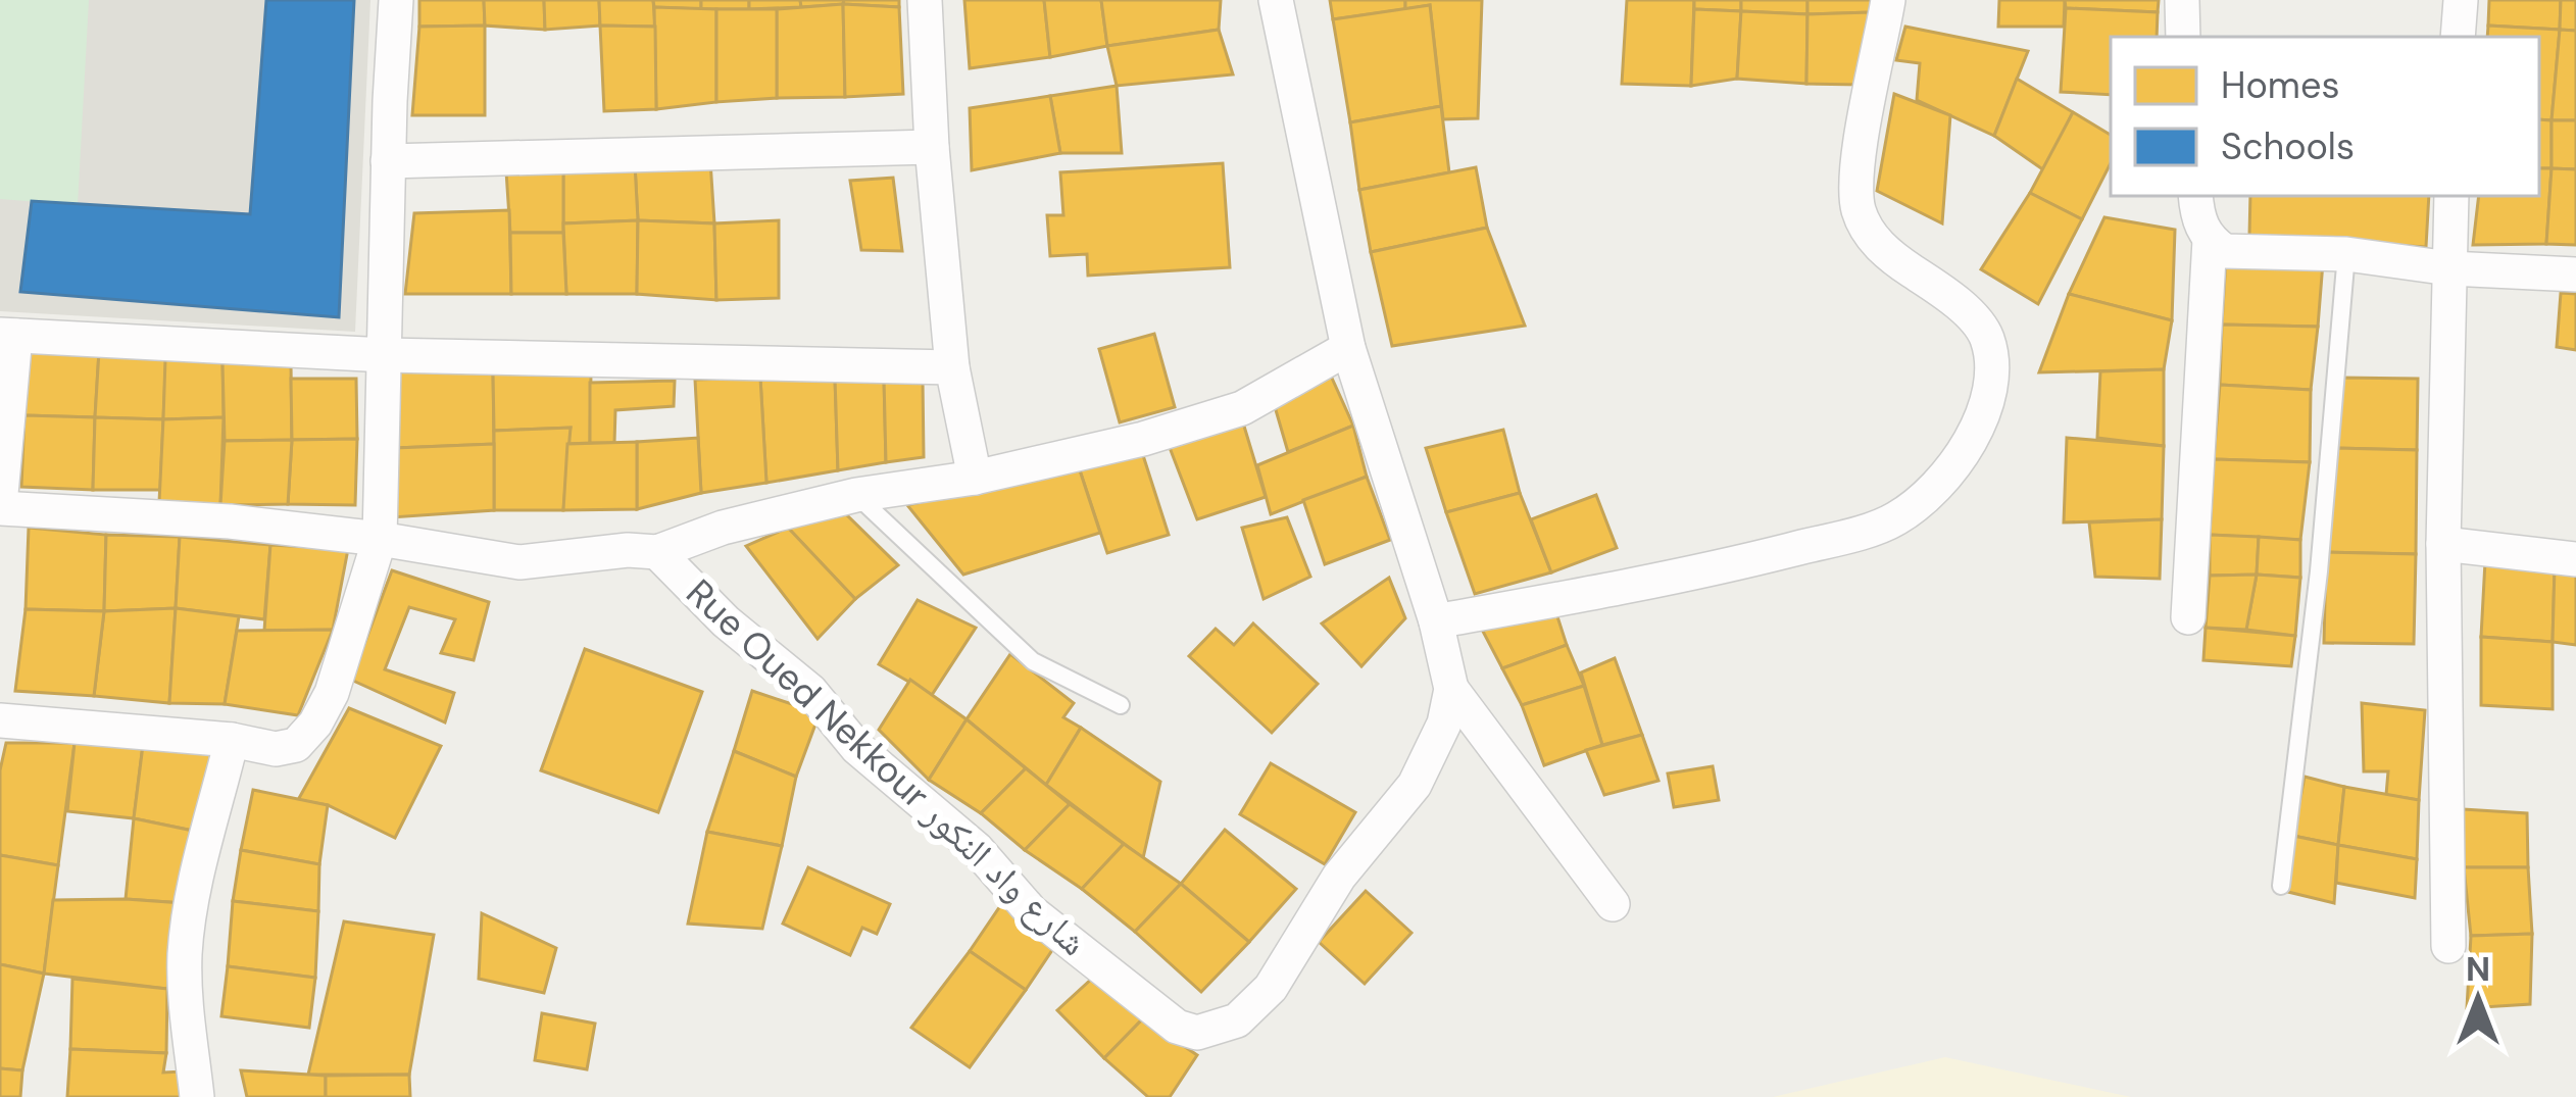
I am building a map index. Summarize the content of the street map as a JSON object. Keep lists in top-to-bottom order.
{
  "streets": {
    "street": ["Rue Oued Nekkour شارع واد النکور"]
  },
  "legend": ["Homes", "Schools"],
  "north": "top"
}
